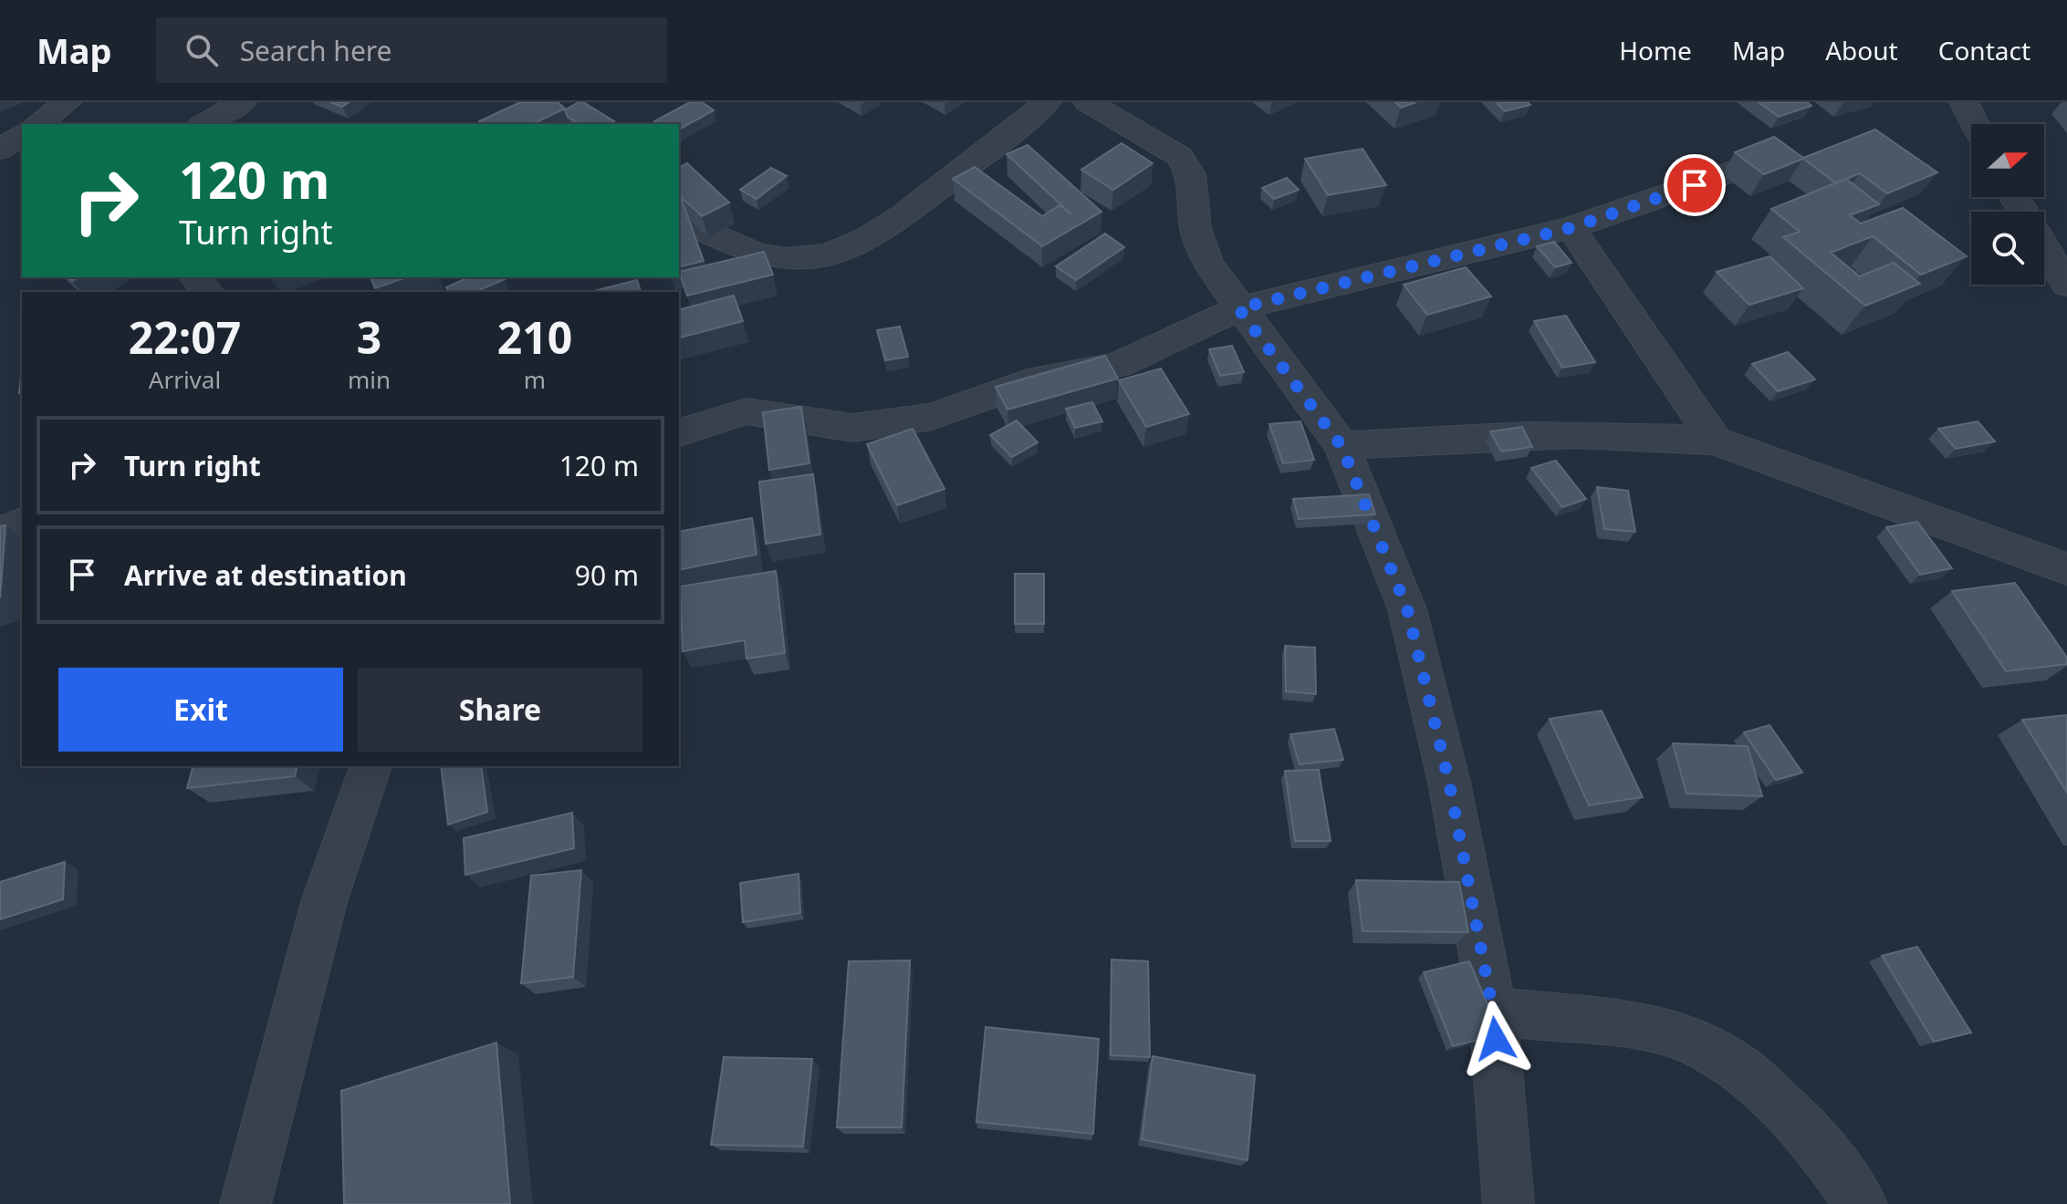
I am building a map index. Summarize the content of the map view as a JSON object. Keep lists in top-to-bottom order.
{
  "north": "right",
  "page": {
    "header": "Map",
    "search": "Search here",
    "nav": [
      "Home",
      "Map",
      "About",
      "Contact"
    ],
    "turn": ["120 m", "Turn right"],
    "eta": [
      "22:07",
      "Arrival",
      "3",
      "min",
      "210",
      "m"
    ],
    "list": [
      {
        "name": "Turn right",
        "value": "120 m"
      },
      {
        "name": "Arrive at destination",
        "value": "90 m"
      }
    ],
    "buttons": ["Exit", "Share"]
  }
}
